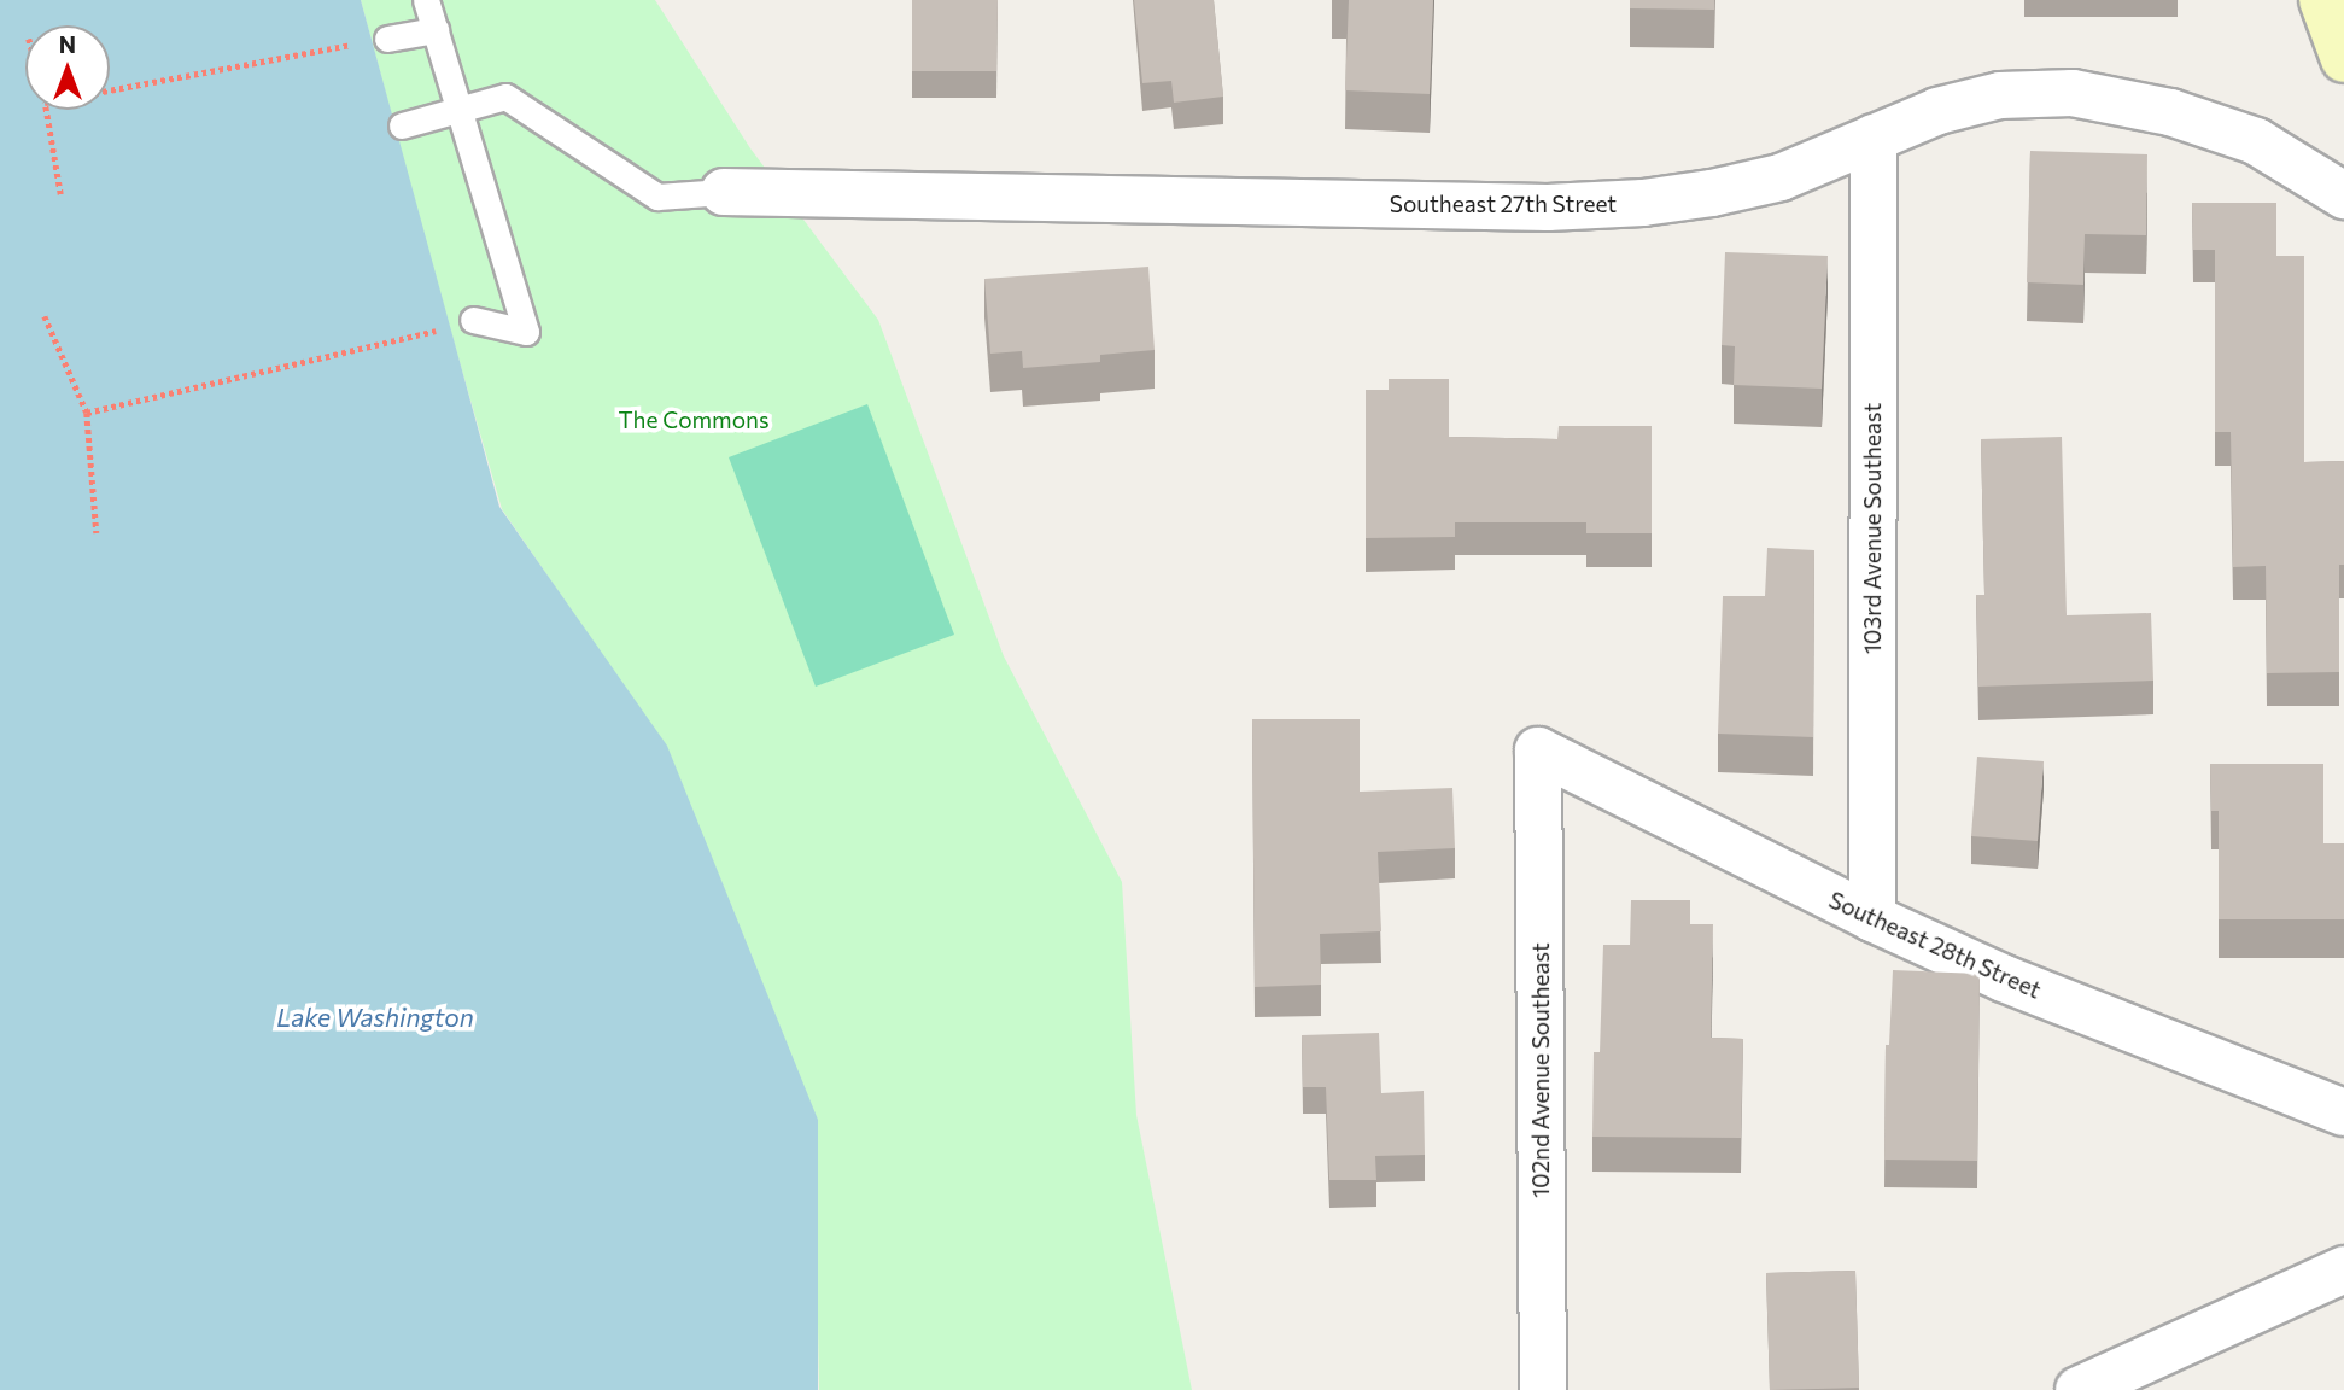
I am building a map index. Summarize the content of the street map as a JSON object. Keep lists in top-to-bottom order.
{
  "streets": {
    "street": [
      "Southeast 27th Street",
      "103rd Avenue Southeast",
      "Southeast 28th Street",
      "102nd Avenue Southeast"
    ]
  },
  "crossings": [
    ["Southeast 27th Street", "103rd Avenue Southeast"],
    ["103rd Avenue Southeast", "Southeast 28th Street"],
    ["Southeast 28th Street", "102nd Avenue Southeast"]
  ],
  "water": ["Lake Washington"],
  "parks": ["The Commons"],
  "north": "top"
}
